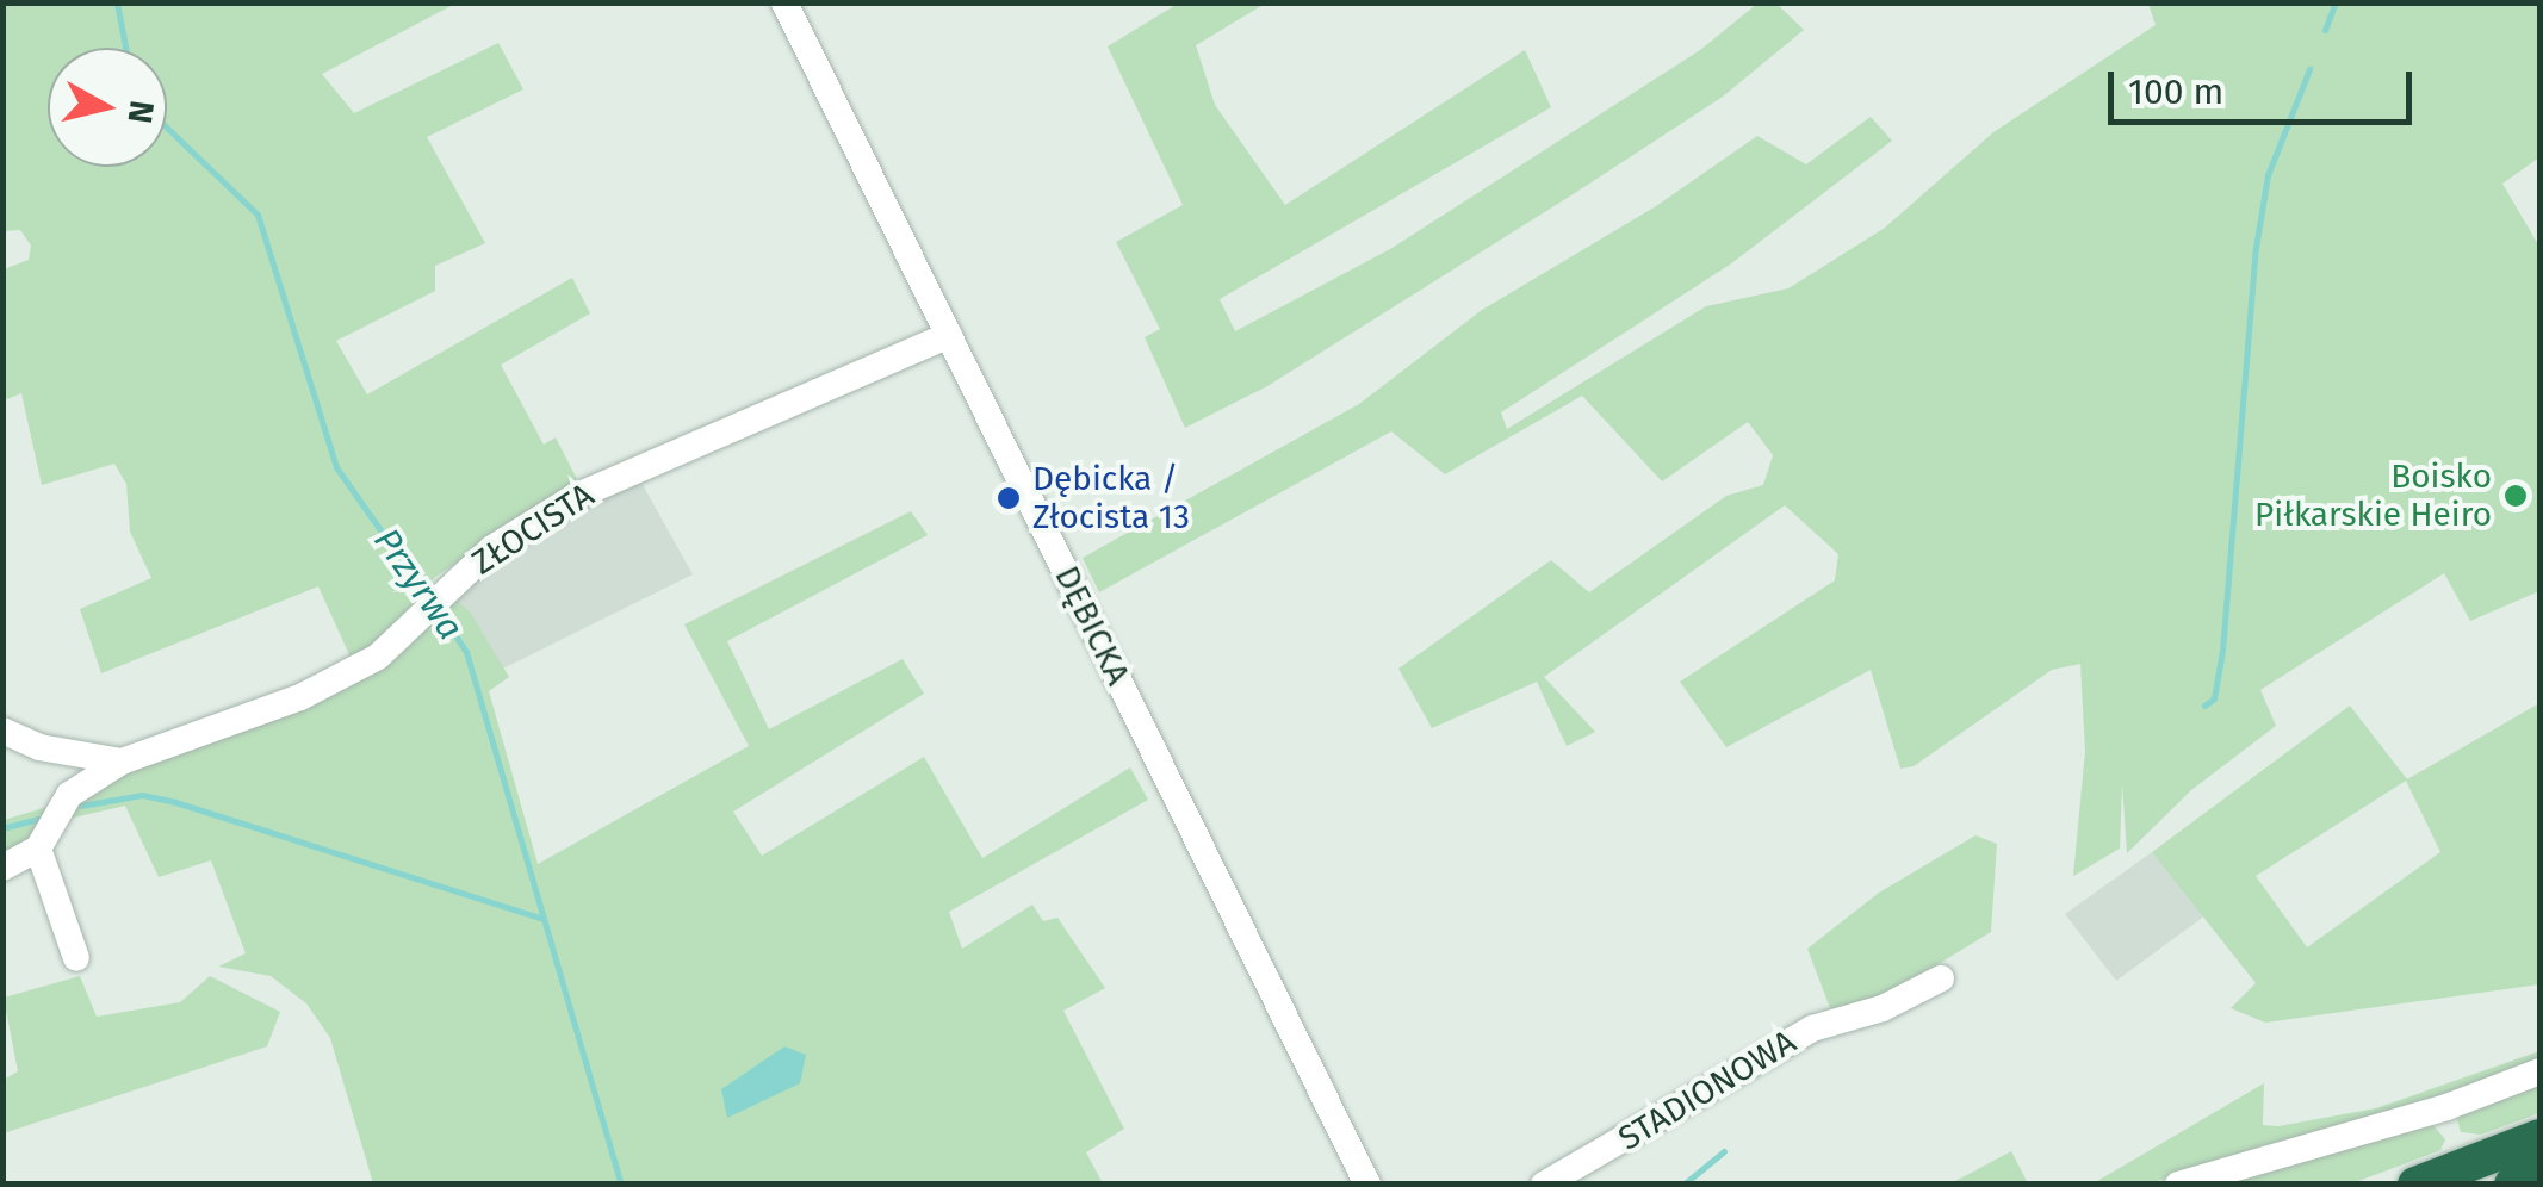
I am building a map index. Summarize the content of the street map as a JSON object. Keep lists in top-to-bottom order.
{
  "streets": {
    "street": ["ZŁOCISTA", "DĘBICKA", "STADIONOWA"]
  },
  "crossings": [
    ["ZŁOCISTA", "DĘBICKA"]
  ],
  "water": ["Przyrwa"],
  "places": ["Boisko Piłkarskie Heiro", "Dębicka / Złocista 13"],
  "scale_bar": "100 m",
  "north": "right"
}
